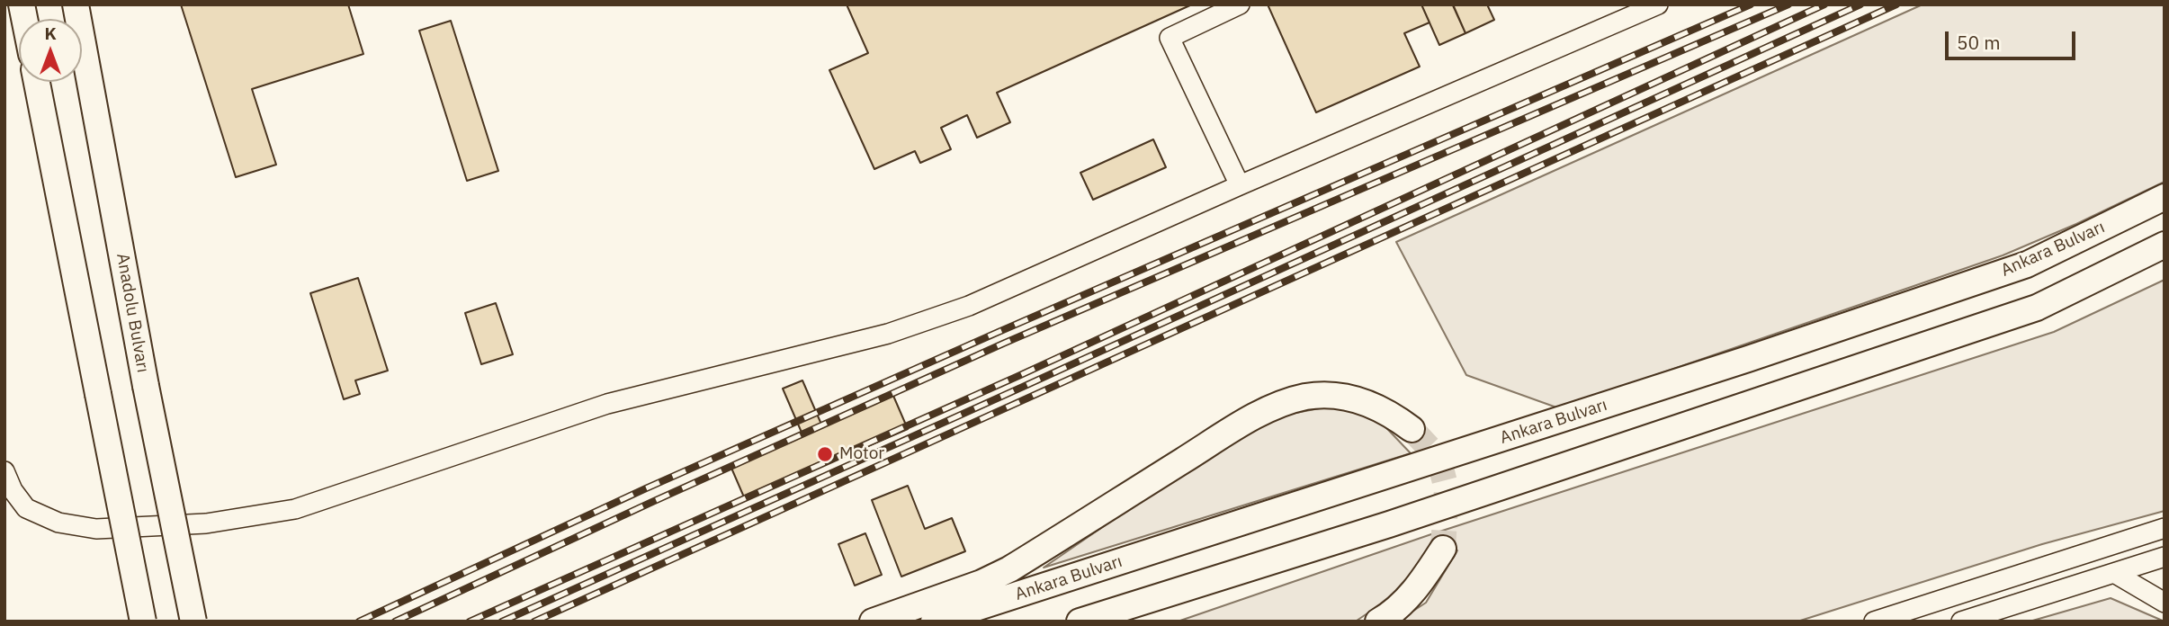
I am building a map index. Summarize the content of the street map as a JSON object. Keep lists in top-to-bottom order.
{
  "streets": {
    "main road": ["Ankara Bulvarı", "Anadolu Bulvarı"]
  },
  "places": ["Motor"],
  "scale_bar": "50 m",
  "north": "top"
}
